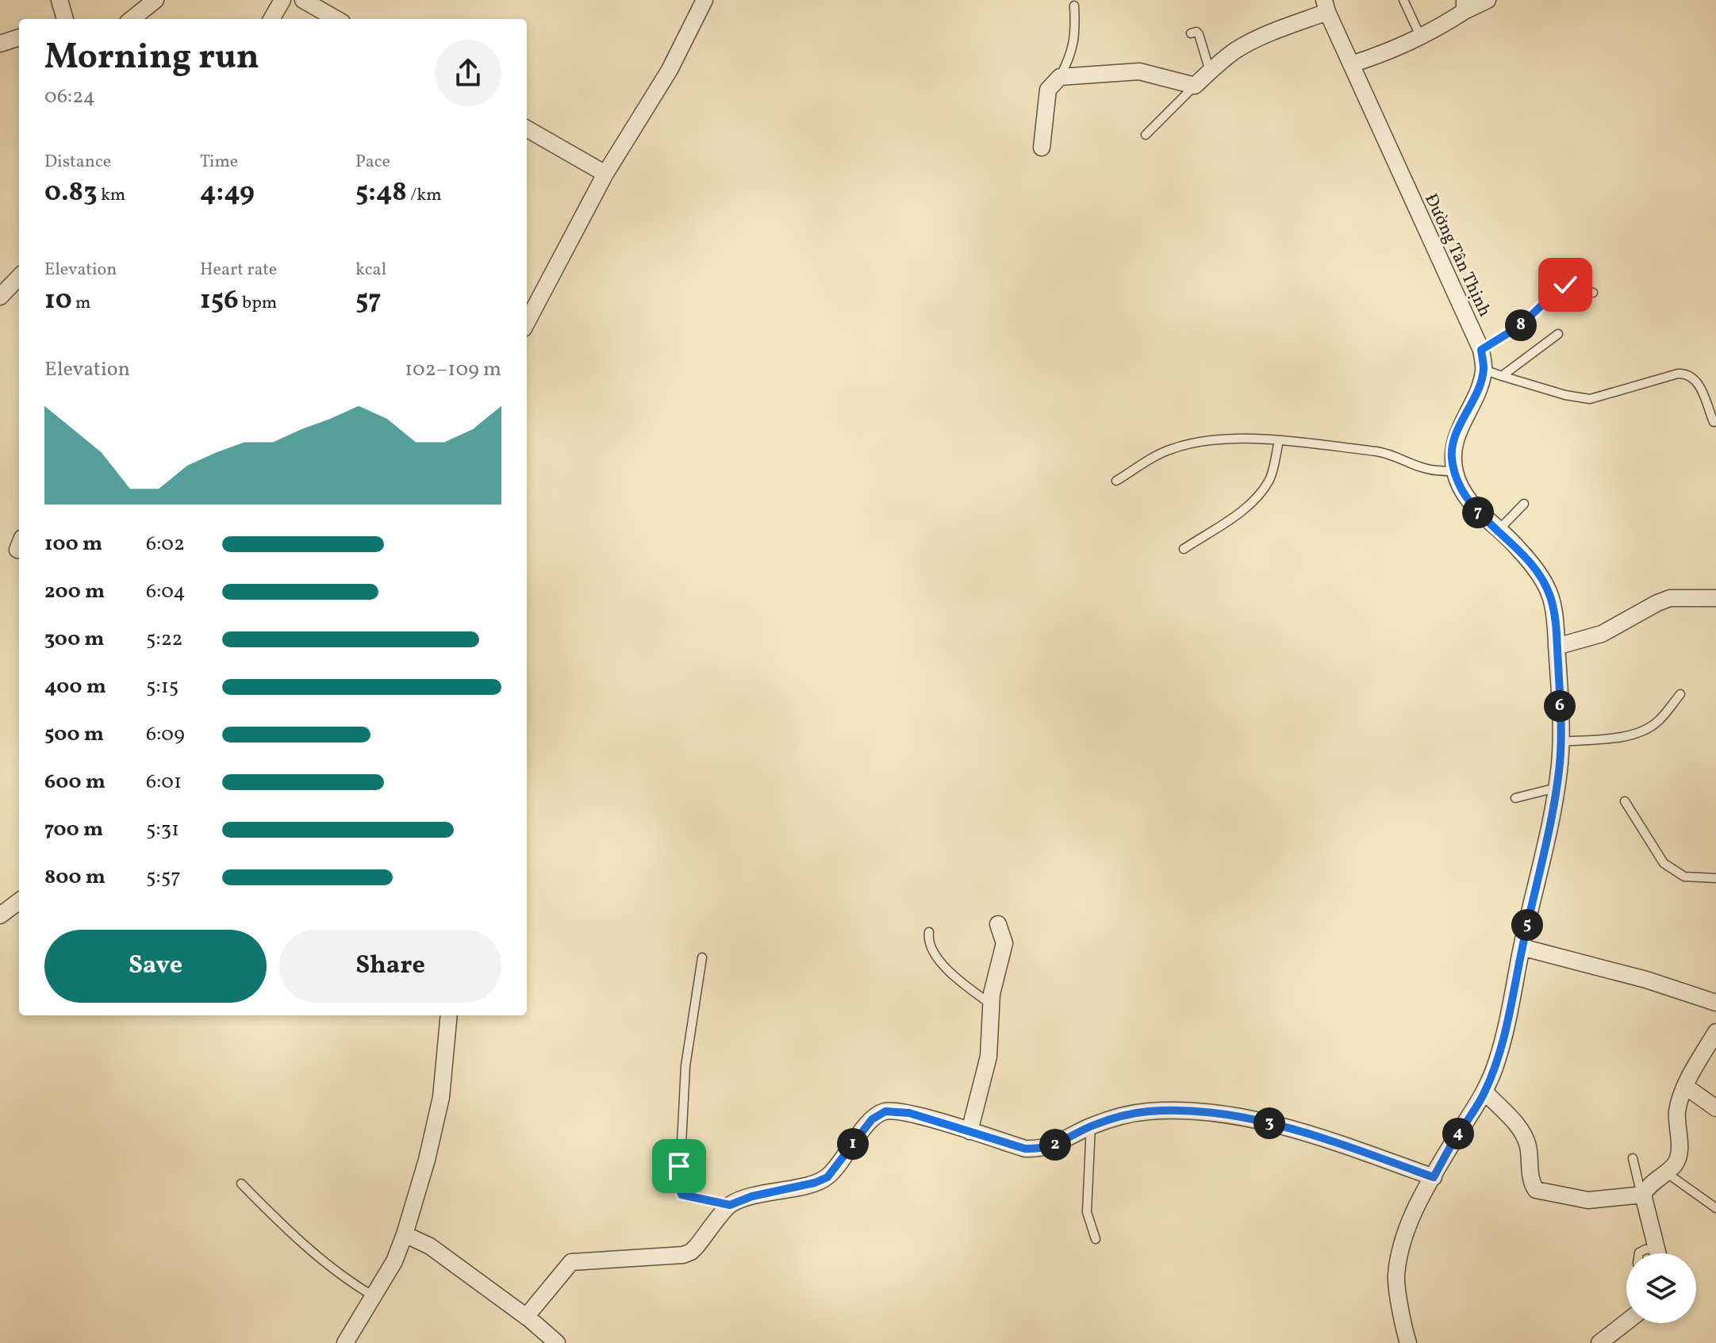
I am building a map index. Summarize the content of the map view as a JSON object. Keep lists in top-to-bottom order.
{
  "streets": {
    "street": ["Đường Tân Thịnh"]
  },
  "page": {
    "heading": ["Morning run", "06:24"],
    "stats": [
      ["Distance", "0.83 km"],
      ["Time", "4:49"],
      ["Pace", "5:48 /km"],
      ["Elevation", "10 m"],
      ["Heart rate", "156 bpm"],
      ["kcal", "57"]
    ],
    "pins": [
      "8",
      "7",
      "6",
      "5",
      "3",
      "4",
      "1",
      "2"
    ],
    "chart": ["Elevation", "102–109 m"],
    "list": [
      {
        "name": "100 m",
        "note": "6:02"
      },
      {
        "name": "200 m",
        "note": "6:04"
      },
      {
        "name": "300 m",
        "note": "5:22"
      },
      {
        "name": "400 m",
        "note": "5:15"
      },
      {
        "name": "500 m",
        "note": "6:09"
      },
      {
        "name": "600 m",
        "note": "6:01"
      },
      {
        "name": "700 m",
        "note": "5:31"
      },
      {
        "name": "800 m",
        "note": "5:57"
      }
    ],
    "buttons": ["Save", "Share"]
  }
}
